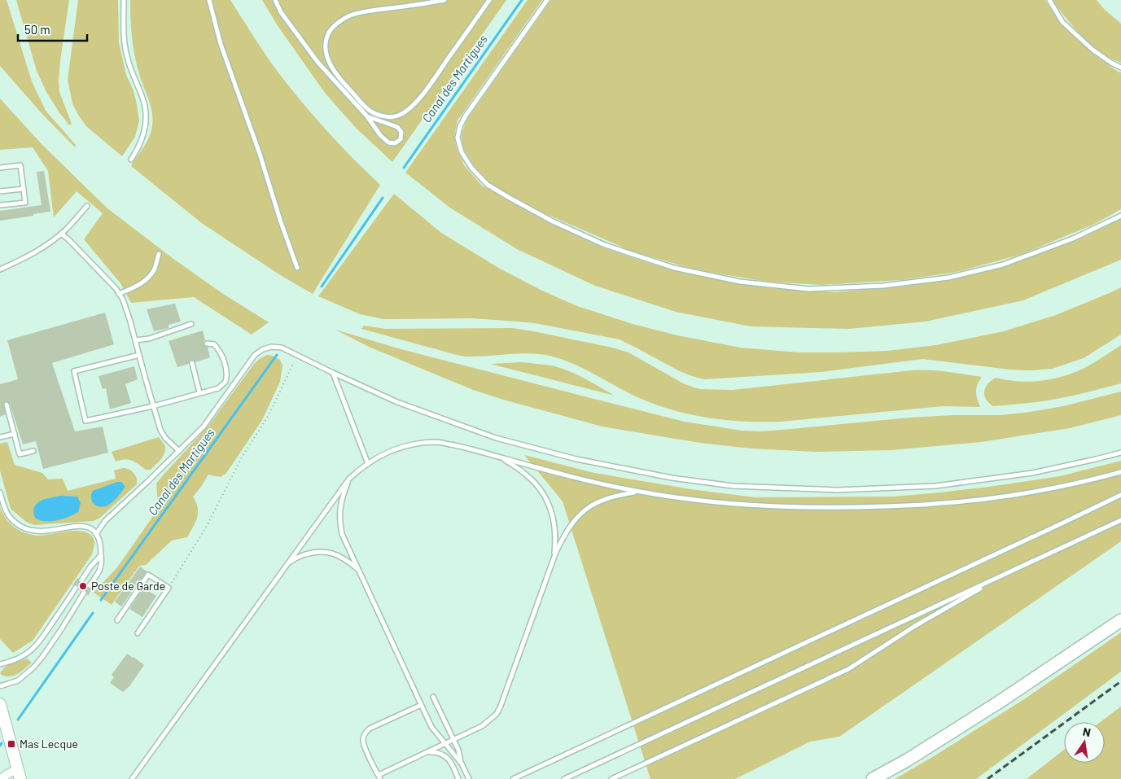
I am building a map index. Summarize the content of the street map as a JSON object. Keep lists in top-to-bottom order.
{
  "water": ["Canal des Martigues"],
  "places": {
    "other": ["Poste de Garde"],
    "transit": ["Mas Lecque"]
  },
  "scale_bar": "50 m",
  "north": "top"
}
